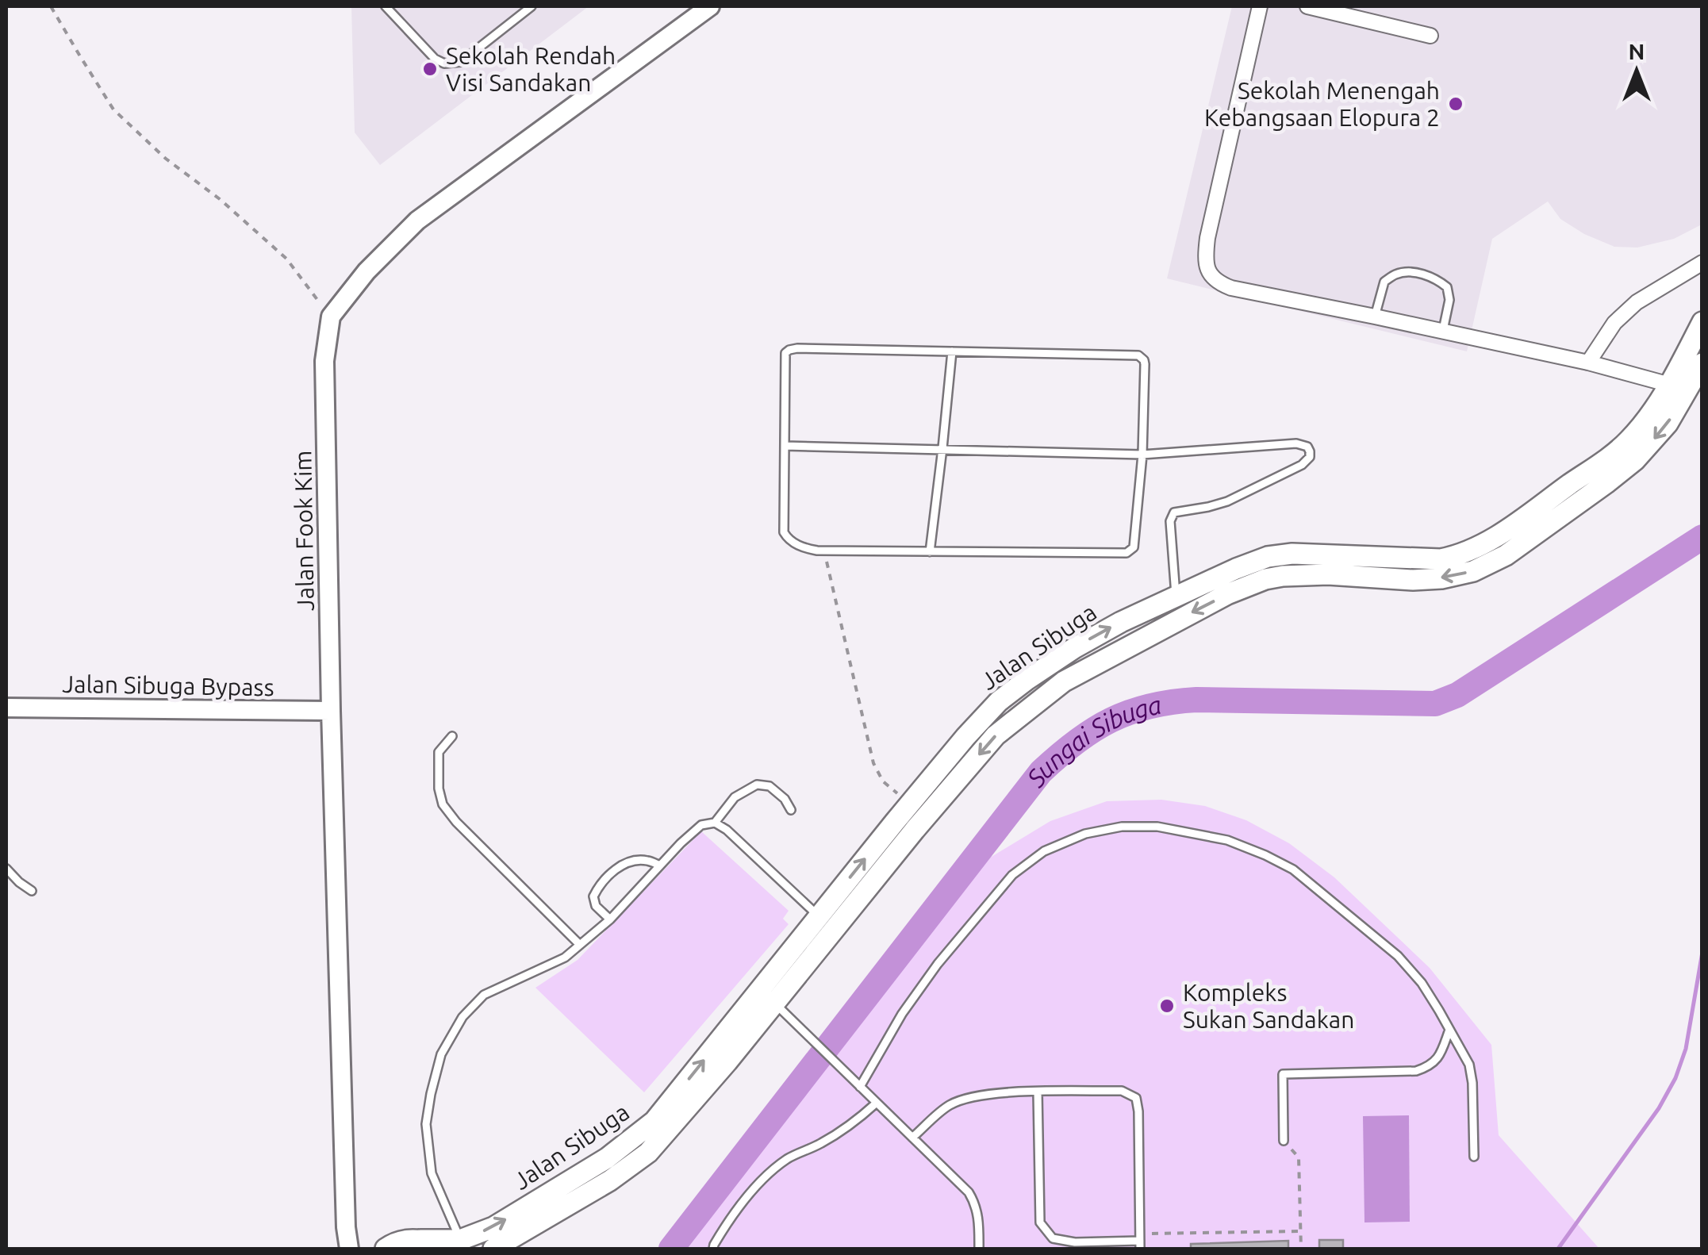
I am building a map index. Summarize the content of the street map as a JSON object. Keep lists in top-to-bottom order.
{
  "streets": {
    "main road": ["Jalan Sibuga"],
    "street": ["Jalan Fook Kim", "Jalan Sibuga Bypass"]
  },
  "crossings": [
    ["Jalan Fook Kim", "Jalan Sibuga Bypass"]
  ],
  "water": ["Sungai Sibuga"],
  "places": ["Sekolah Rendah Visi Sandakan", "Sekolah Menengah Kebangsaan Elopura 2", "Kompleks Sukan Sandakan"],
  "north": "top"
}
